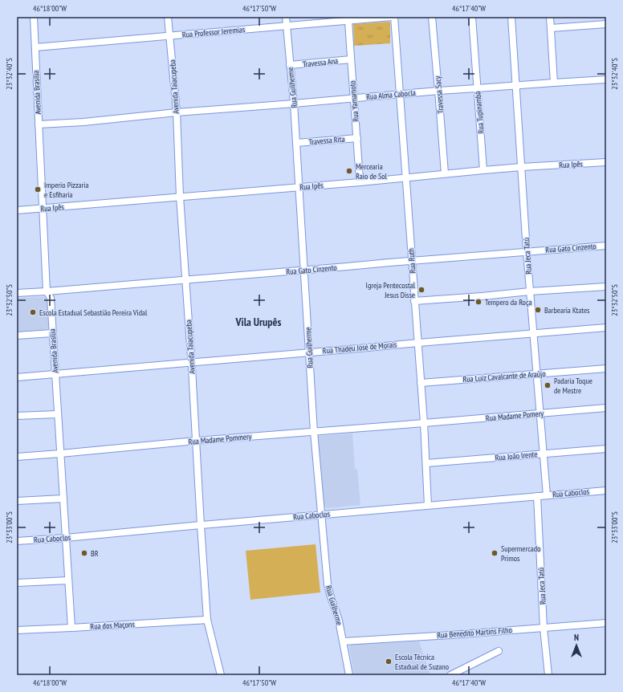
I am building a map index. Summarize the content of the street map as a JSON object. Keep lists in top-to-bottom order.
{
  "streets": {
    "street": [
      "Rua Professor Jeremias",
      "Travessa Ana",
      "Avenida Taiacupeba",
      "Rua Guilherme",
      "Avenida Brasília",
      "Rua Alma Cabocla",
      "Travessa Sacy",
      "Rua Yamamoto",
      "Rua Tupinambá",
      "Travessa Rita",
      "Rua Ipês",
      "Rua Gato Cinzento",
      "Rua Jeca Tatú",
      "Rua Ruth",
      "Rua Thadeu José de Morais",
      "Rua Luiz Cavalcante de Araújo",
      "Rua Madame Pomery",
      "Rua Madame Pommery",
      "Rua João Irente",
      "Rua Caboclos",
      "Rua dos Maçons",
      "Rua Benedito Martins Filho"
    ]
  },
  "crossings": [
    ["Rua Professor Jeremias", "Avenida Taiacupeba"],
    ["Rua Professor Jeremias", "Rua Guilherme"],
    ["Rua Professor Jeremias", "Avenida Brasília"],
    ["Rua Professor Jeremias", "Rua Yamamoto"],
    ["Rua Professor Jeremias", "Rua Ruth"],
    ["Travessa Ana", "Rua Guilherme"],
    ["Travessa Ana", "Rua Yamamoto"],
    ["Avenida Taiacupeba", "Rua Alma Cabocla"],
    ["Avenida Taiacupeba", "Rua Ipês"],
    ["Avenida Taiacupeba", "Rua Gato Cinzento"],
    ["Avenida Taiacupeba", "Rua Thadeu José de Morais"],
    ["Avenida Taiacupeba", "Rua Madame Pommery"],
    ["Avenida Taiacupeba", "Rua Caboclos"],
    ["Avenida Taiacupeba", "Rua dos Maçons"],
    ["Rua Guilherme", "Rua Alma Cabocla"],
    ["Rua Guilherme", "Travessa Rita"],
    ["Rua Guilherme", "Rua Ipês"],
    ["Rua Guilherme", "Rua Gato Cinzento"],
    ["Rua Guilherme", "Rua Thadeu José de Morais"],
    ["Rua Guilherme", "Rua Madame Pommery"],
    ["Rua Guilherme", "Rua Caboclos"],
    ["Rua Guilherme", "Rua Benedito Martins Filho"],
    ["Avenida Brasília", "Rua Alma Cabocla"],
    ["Avenida Brasília", "Rua Ipês"],
    ["Avenida Brasília", "Rua Gato Cinzento"],
    ["Avenida Brasília", "Rua Thadeu José de Morais"],
    ["Avenida Brasília", "Rua Madame Pommery"],
    ["Avenida Brasília", "Rua Caboclos"],
    ["Avenida Brasília", "Rua dos Maçons"],
    ["Rua Alma Cabocla", "Travessa Sacy"],
    ["Rua Alma Cabocla", "Rua Yamamoto"],
    ["Rua Alma Cabocla", "Rua Tupinambá"],
    ["Rua Alma Cabocla", "Rua Jeca Tatú"],
    ["Rua Alma Cabocla", "Rua Ruth"],
    ["Travessa Sacy", "Rua Ipês"],
    ["Rua Yamamoto", "Travessa Rita"],
    ["Rua Yamamoto", "Rua Ipês"],
    ["Rua Tupinambá", "Rua Ipês"],
    ["Rua Ipês", "Rua Jeca Tatú"],
    ["Rua Ipês", "Rua Ruth"],
    ["Rua Gato Cinzento", "Rua Jeca Tatú"],
    ["Rua Gato Cinzento", "Rua Ruth"],
    ["Rua Jeca Tatú", "Rua Thadeu José de Morais"],
    ["Rua Jeca Tatú", "Rua Luiz Cavalcante de Araújo"],
    ["Rua Jeca Tatú", "Rua Madame Pomery"],
    ["Rua Jeca Tatú", "Rua João Irente"],
    ["Rua Jeca Tatú", "Rua Caboclos"],
    ["Rua Jeca Tatú", "Rua Benedito Martins Filho"],
    ["Rua Ruth", "Rua Thadeu José de Morais"],
    ["Rua Ruth", "Rua Luiz Cavalcante de Araújo"],
    ["Rua Ruth", "Rua Madame Pomery"],
    ["Rua Ruth", "Rua Madame Pommery"],
    ["Rua Ruth", "Rua João Irente"],
    ["Rua Ruth", "Rua Caboclos"],
    ["Rua Madame Pomery", "Rua Madame Pommery"]
  ],
  "districts": ["Vila Urupês"],
  "places": [
    "Mercearia Raio de Sol",
    "Imperio Pizzaria e Esfiharia",
    "Igreja Pentecostal Jesus Disse",
    "Tempero da Roça",
    "Barbearia Ktates",
    "Escola Estadual Sebastião Pereira Vidal",
    "Padaria Toque de Mestre",
    "BR",
    "Supermercado Primos",
    "Escola Técnica Estadual de Suzano"
  ],
  "north": "top",
  "coordinates": [
    "46°18'00\"W",
    "46°17'50\"W",
    "46°17'40\"W",
    "23°32'40\"S",
    "23°32'50\"S",
    "23°33'00\"S"
  ]
}
